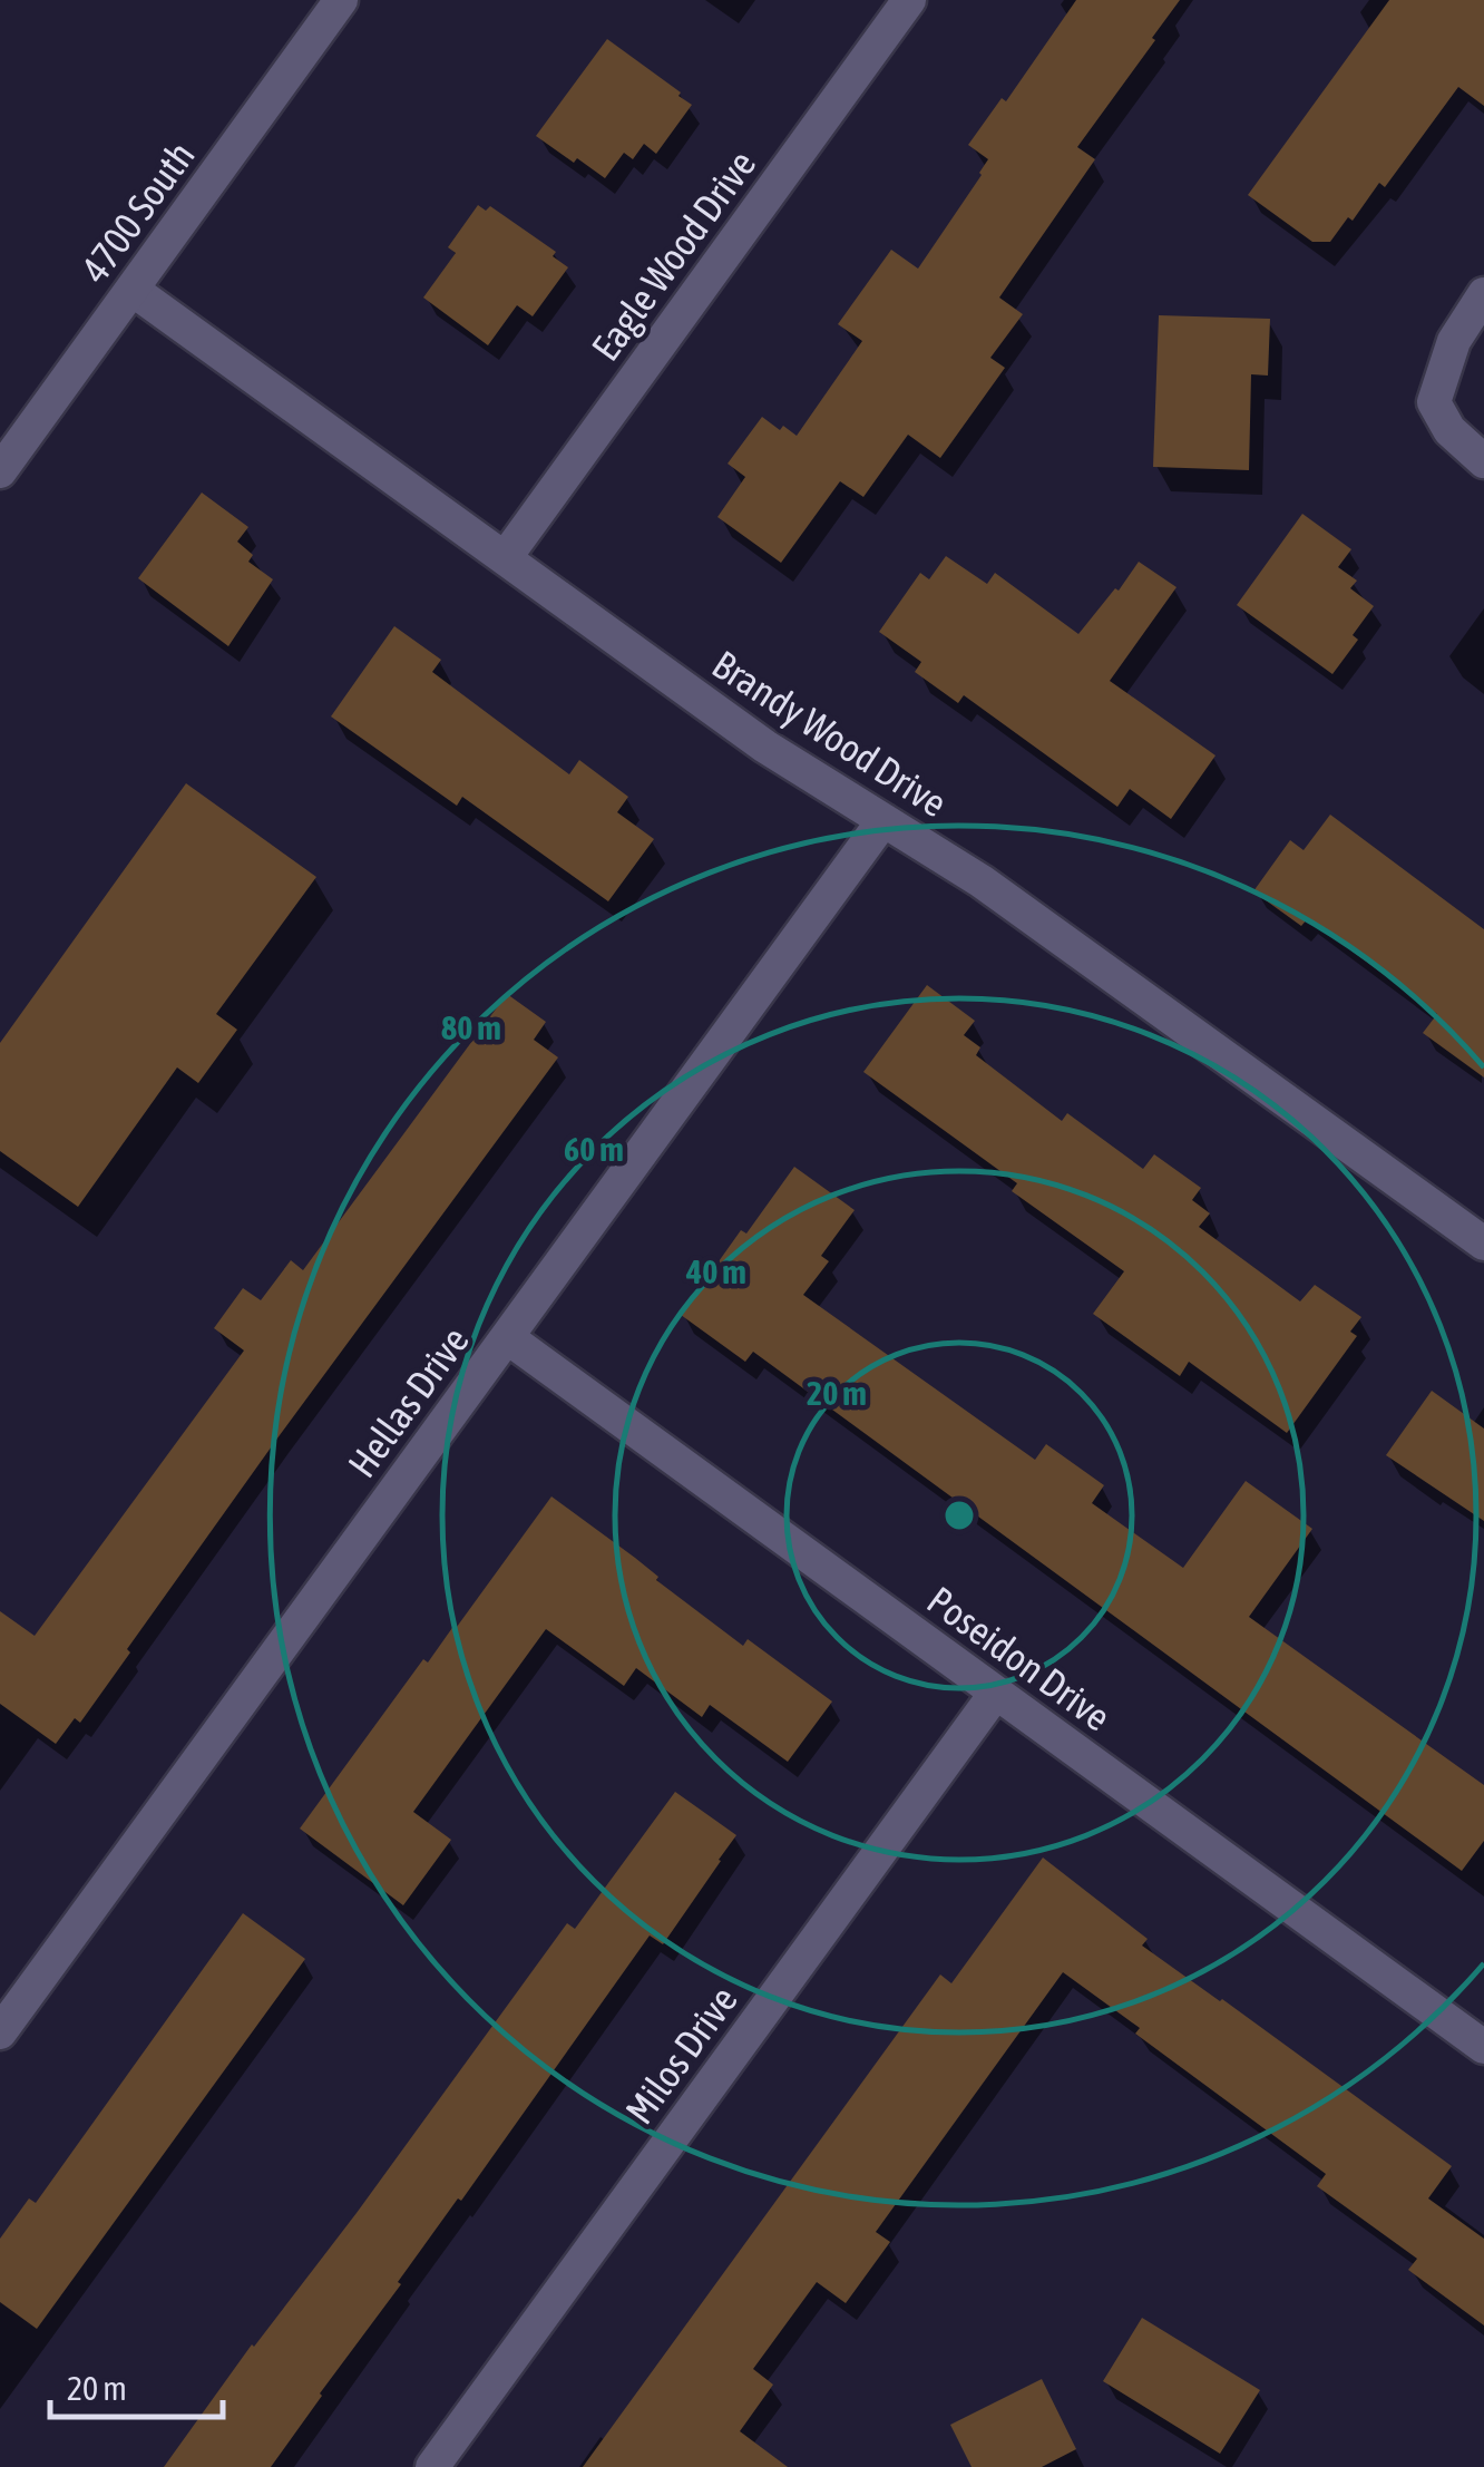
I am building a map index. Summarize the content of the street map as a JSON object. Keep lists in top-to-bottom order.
{
  "streets": {
    "street": [
      "4700 South",
      "Eagle Wood Drive",
      "Brandy Wood Drive",
      "Hellas Drive",
      "Poseidon Drive",
      "Milos Drive"
    ]
  },
  "crossings": [
    ["4700 South", "Brandy Wood Drive"],
    ["Eagle Wood Drive", "Brandy Wood Drive"],
    ["Brandy Wood Drive", "Hellas Drive"],
    ["Hellas Drive", "Poseidon Drive"],
    ["Poseidon Drive", "Milos Drive"]
  ],
  "scale_bar": "20 m",
  "rings": [
    "80 m",
    "60 m",
    "40 m",
    "20 m"
  ]
}
